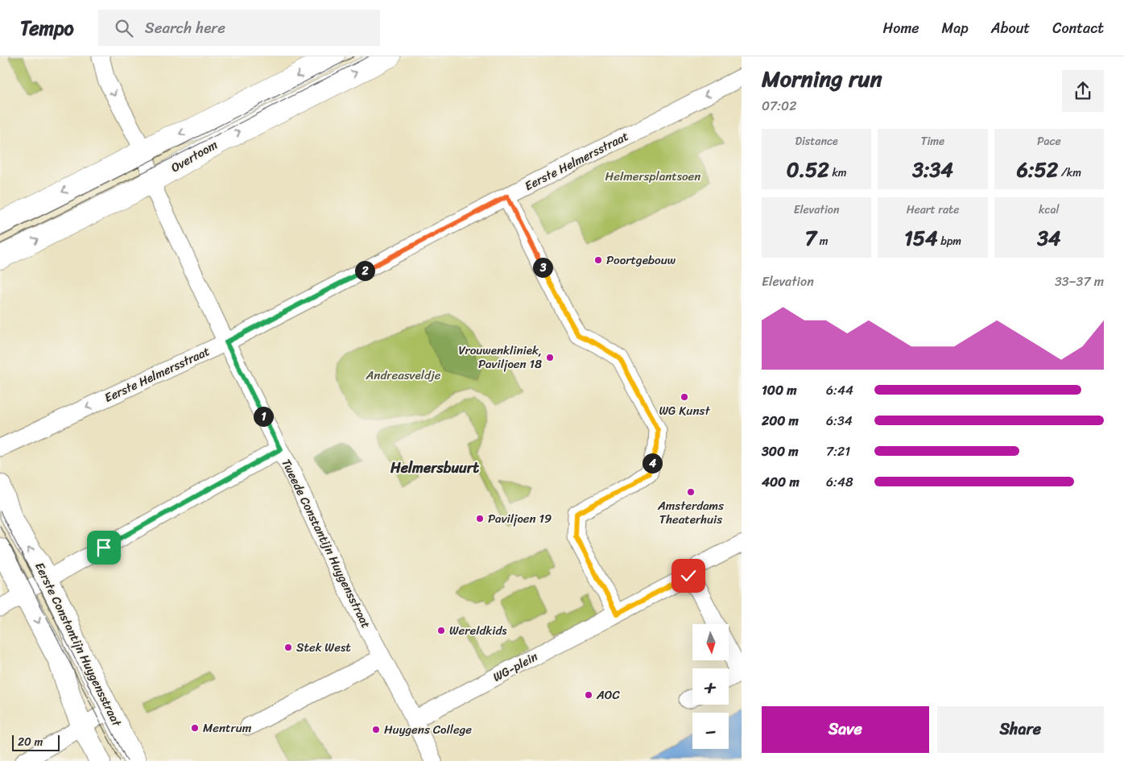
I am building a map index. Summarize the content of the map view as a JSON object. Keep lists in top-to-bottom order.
{
  "streets": {
    "main road": ["Overtoom"],
    "street": [
      "Eerste Helmersstraat",
      "Tweede Constantijn Huygensstraat",
      "Eerste Constantijn Huygensstraat",
      "WG-plein"
    ]
  },
  "crossings": [
    ["Overtoom", "Tweede Constantijn Huygensstraat"],
    ["Eerste Helmersstraat", "Tweede Constantijn Huygensstraat"],
    ["Tweede Constantijn Huygensstraat", "WG-plein"]
  ],
  "districts": ["Helmersbuurt"],
  "parks": ["Helmersplantsoen", "Andreasveldje"],
  "places": [
    "Poortgebouw",
    "Vrouwenkliniek, Paviljoen 18",
    "WG Kunst",
    "Amsterdams Theaterhuis",
    "Paviljoen 19",
    "Wereldkids",
    "Stek West",
    "AOC",
    "Mentrum",
    "Huygens College"
  ],
  "scale_bar": "20 m",
  "north": "bottom",
  "page": {
    "header": "Tempo",
    "search": "Search here",
    "nav": [
      "Home",
      "Map",
      "About",
      "Contact"
    ],
    "heading": ["Morning run", "07:02"],
    "stats": [
      ["Distance", "0.52 km"],
      ["Time", "3:34"],
      ["Pace", "6:52 /km"],
      ["Elevation", "7 m"],
      ["Heart rate", "154 bpm"],
      ["kcal", "34"]
    ],
    "pins": [
      "3",
      "2",
      "1",
      "4"
    ],
    "chart": ["Elevation", "33–37 m"],
    "list": [
      {
        "name": "100 m",
        "note": "6:44"
      },
      {
        "name": "200 m",
        "note": "6:34"
      },
      {
        "name": "300 m",
        "note": "7:21"
      },
      {
        "name": "400 m",
        "note": "6:48"
      }
    ],
    "map_buttons": ["+", "−"],
    "buttons": ["Save", "Share"],
    "scale": "20 m"
  }
}
